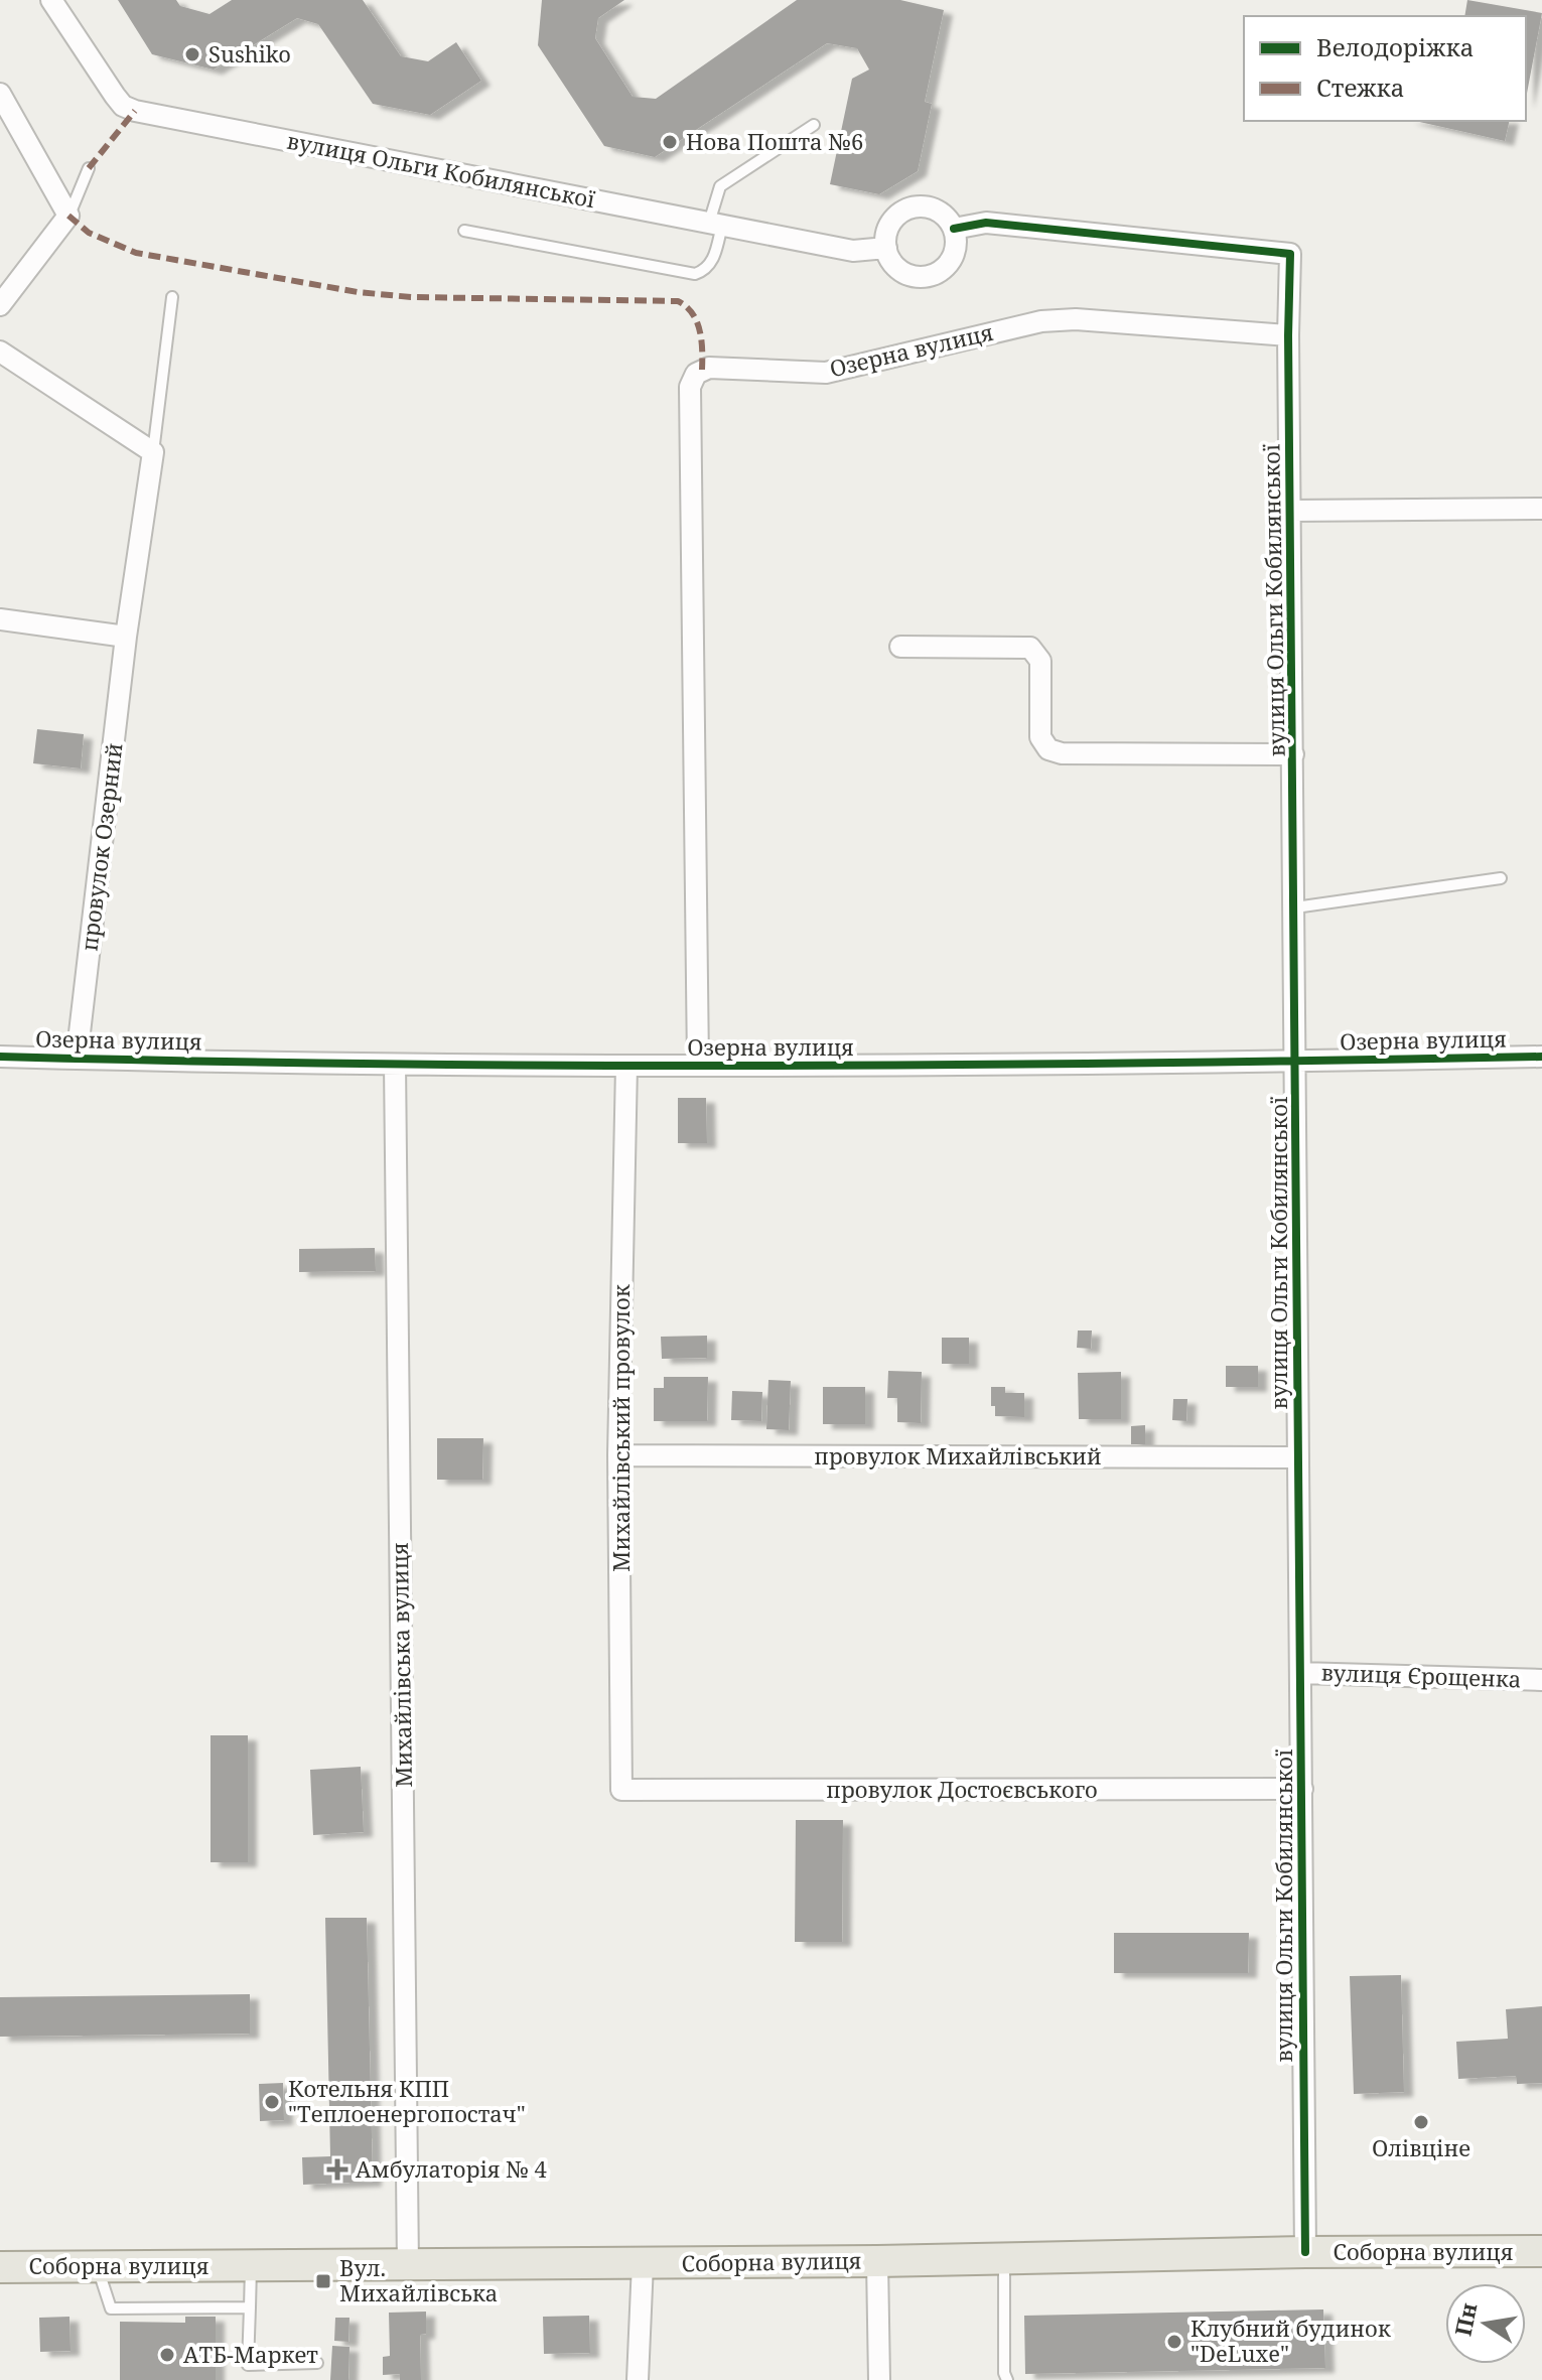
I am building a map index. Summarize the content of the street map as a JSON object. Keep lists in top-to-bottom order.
{
  "streets": {
    "main road": ["Соборна вулиця"],
    "street": [
      "вулиця Ольги Кобилянської",
      "Озерна вулиця",
      "провулок Озерний",
      "Михайлівський провулок",
      "провулок Михайлівський",
      "Михайлівська вулиця",
      "вулиця Єрощенка",
      "провулок Достоєвського"
    ]
  },
  "crossings": [
    ["вулиця Ольги Кобилянської", "Озерна вулиця"],
    ["вулиця Ольги Кобилянської", "провулок Михайлівський"],
    ["вулиця Ольги Кобилянської", "вулиця Єрощенка"],
    ["вулиця Ольги Кобилянської", "провулок Достоєвського"],
    ["вулиця Ольги Кобилянської", "Соборна вулиця"],
    ["Озерна вулиця", "провулок Озерний"],
    ["Озерна вулиця", "Михайлівський провулок"],
    ["Озерна вулиця", "Михайлівська вулиця"],
    ["Михайлівський провулок", "провулок Михайлівський"],
    ["Михайлівський провулок", "провулок Достоєвського"],
    ["Михайлівська вулиця", "Соборна вулиця"]
  ],
  "places": {
    "other": [
      "Sushiko",
      "Нова Пошта №6",
      "Котельня КПП \"Теплоенергопостач\"",
      "Олівціне",
      "Клубний будинок \"DeLuxe\"",
      "АТБ-Маркет"
    ],
    "health": ["Амбулаторія № 4"],
    "transit": ["Вул. Михайлівська"]
  },
  "legend": ["Велодоріжка", "Стежка"],
  "north": "left"
}
